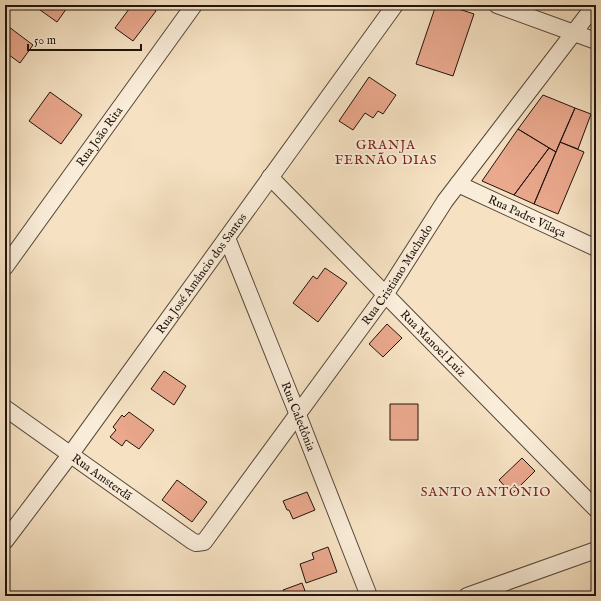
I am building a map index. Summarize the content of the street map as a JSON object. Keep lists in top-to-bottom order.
{
  "streets": {
    "street": [
      "Rua João Rita",
      "Rua Padre Vilaça",
      "Rua José Amâncio dos Santos",
      "Rua Cristiano Machado",
      "Rua Manoel Luiz",
      "Rua Caledônia",
      "Rua Amsterdã"
    ]
  },
  "crossings": [
    ["Rua Padre Vilaça", "Rua Cristiano Machado"],
    ["Rua José Amâncio dos Santos", "Rua Manoel Luiz"],
    ["Rua José Amâncio dos Santos", "Rua Caledônia"],
    ["Rua José Amâncio dos Santos", "Rua Amsterdã"],
    ["Rua Cristiano Machado", "Rua Manoel Luiz"],
    ["Rua Cristiano Machado", "Rua Caledônia"],
    ["Rua Cristiano Machado", "Rua Amsterdã"]
  ],
  "districts": ["GRANJA FERNÃO DIAS", "SANTO ANTÔNIO"],
  "scale_bar": "50 m"
}
